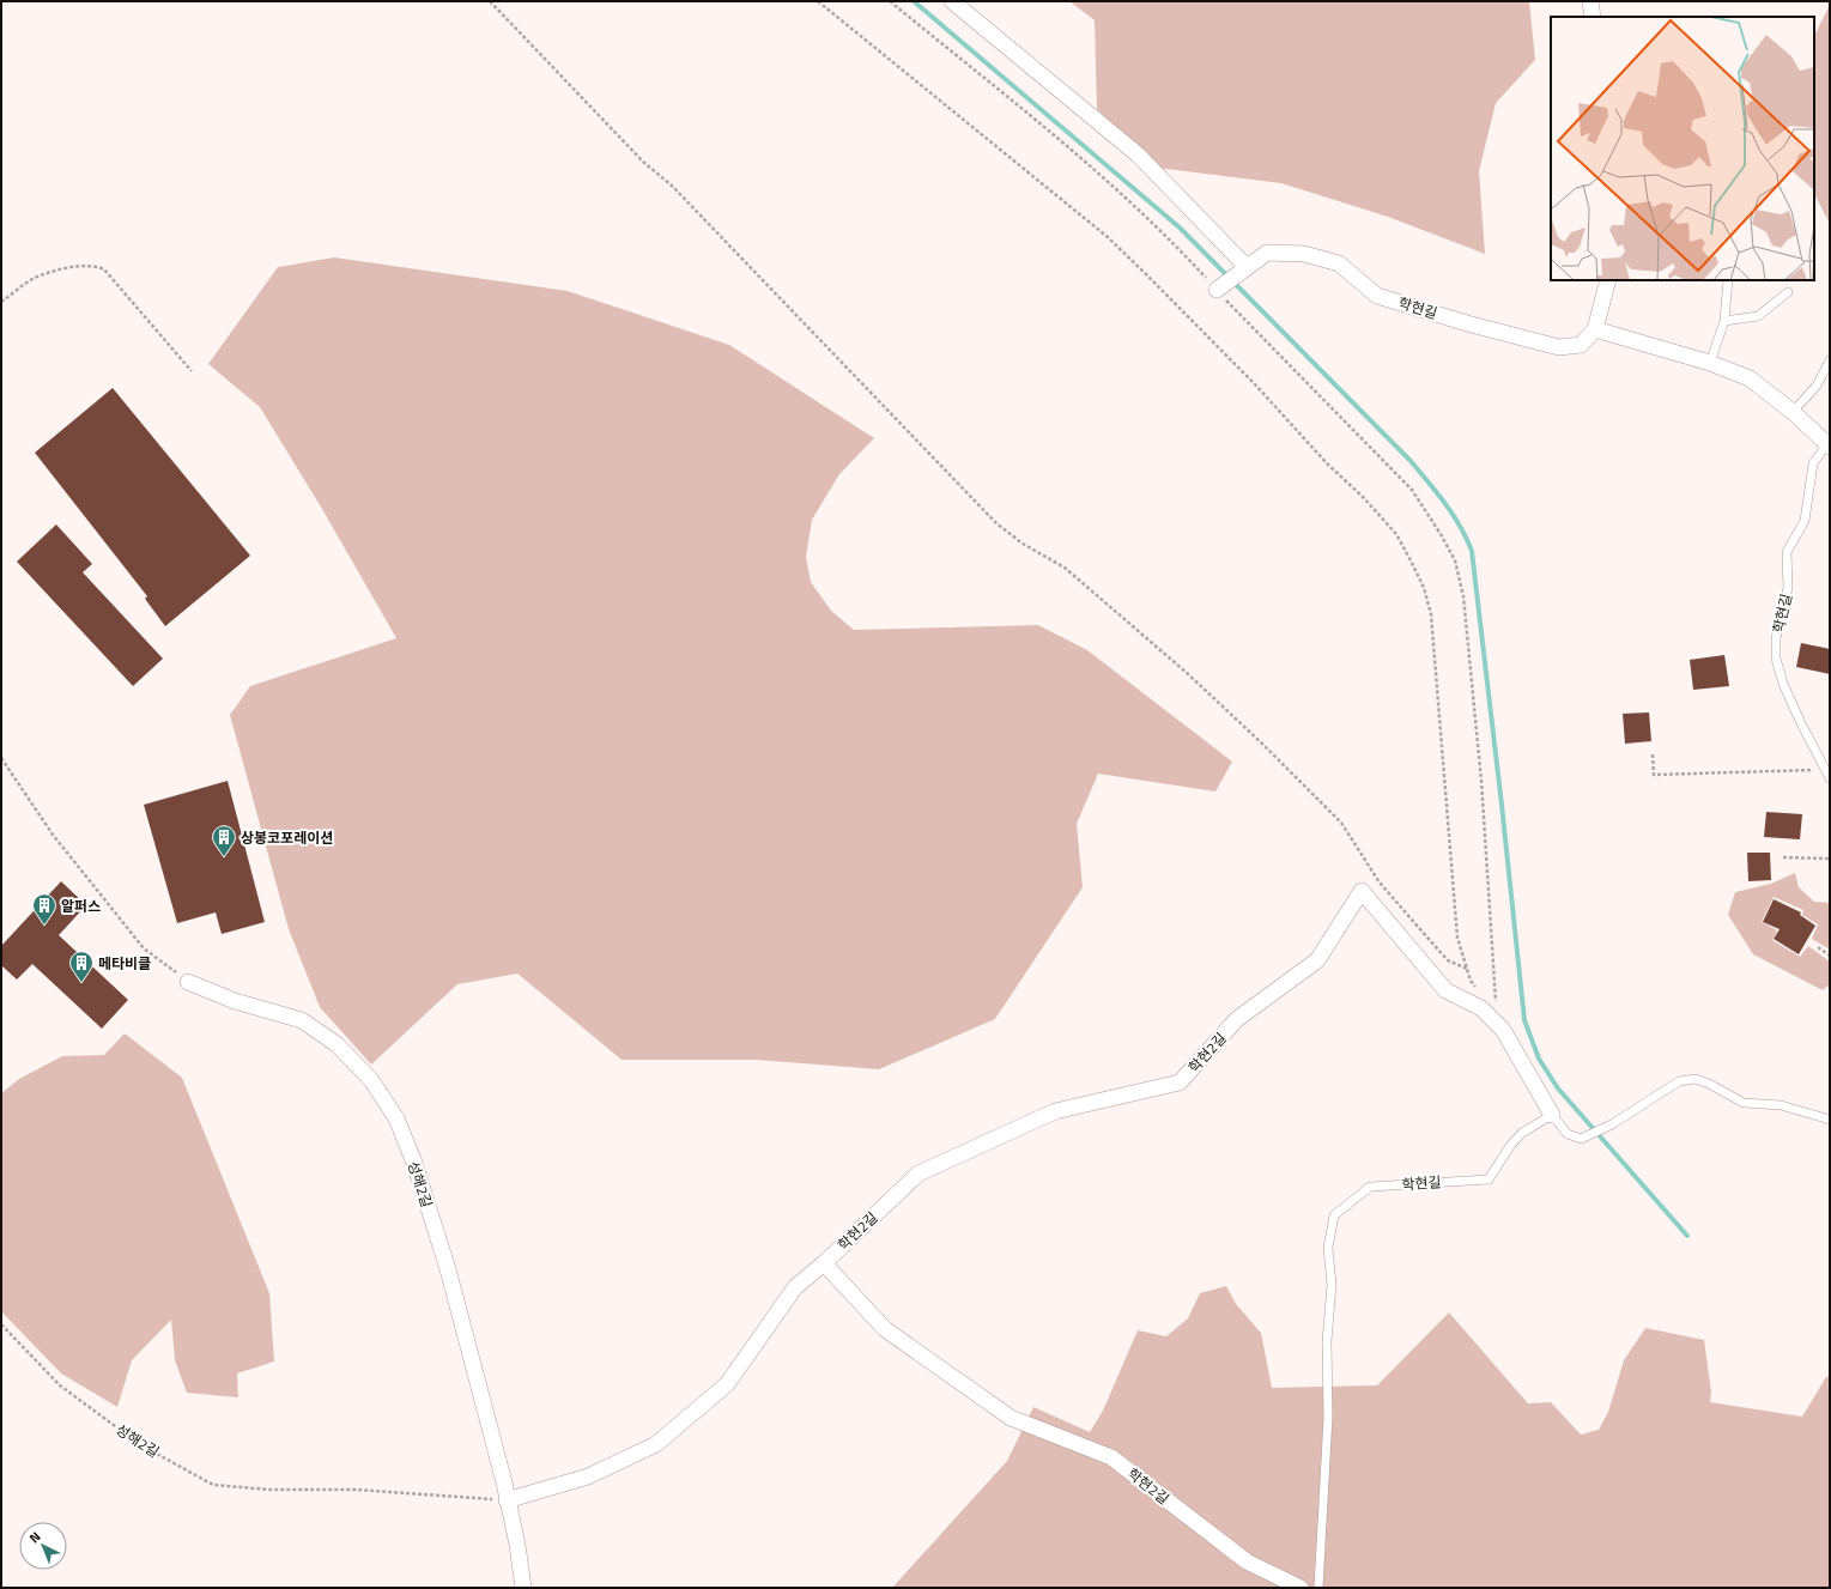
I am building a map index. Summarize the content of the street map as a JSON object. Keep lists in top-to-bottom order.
{
  "streets": {
    "street": ["학현길", "학현2길", "성해2길"]
  },
  "places": {
    "building": ["상봉코포레이션", "알퍼스", "메타비클"]
  },
  "north": "top left"
}
